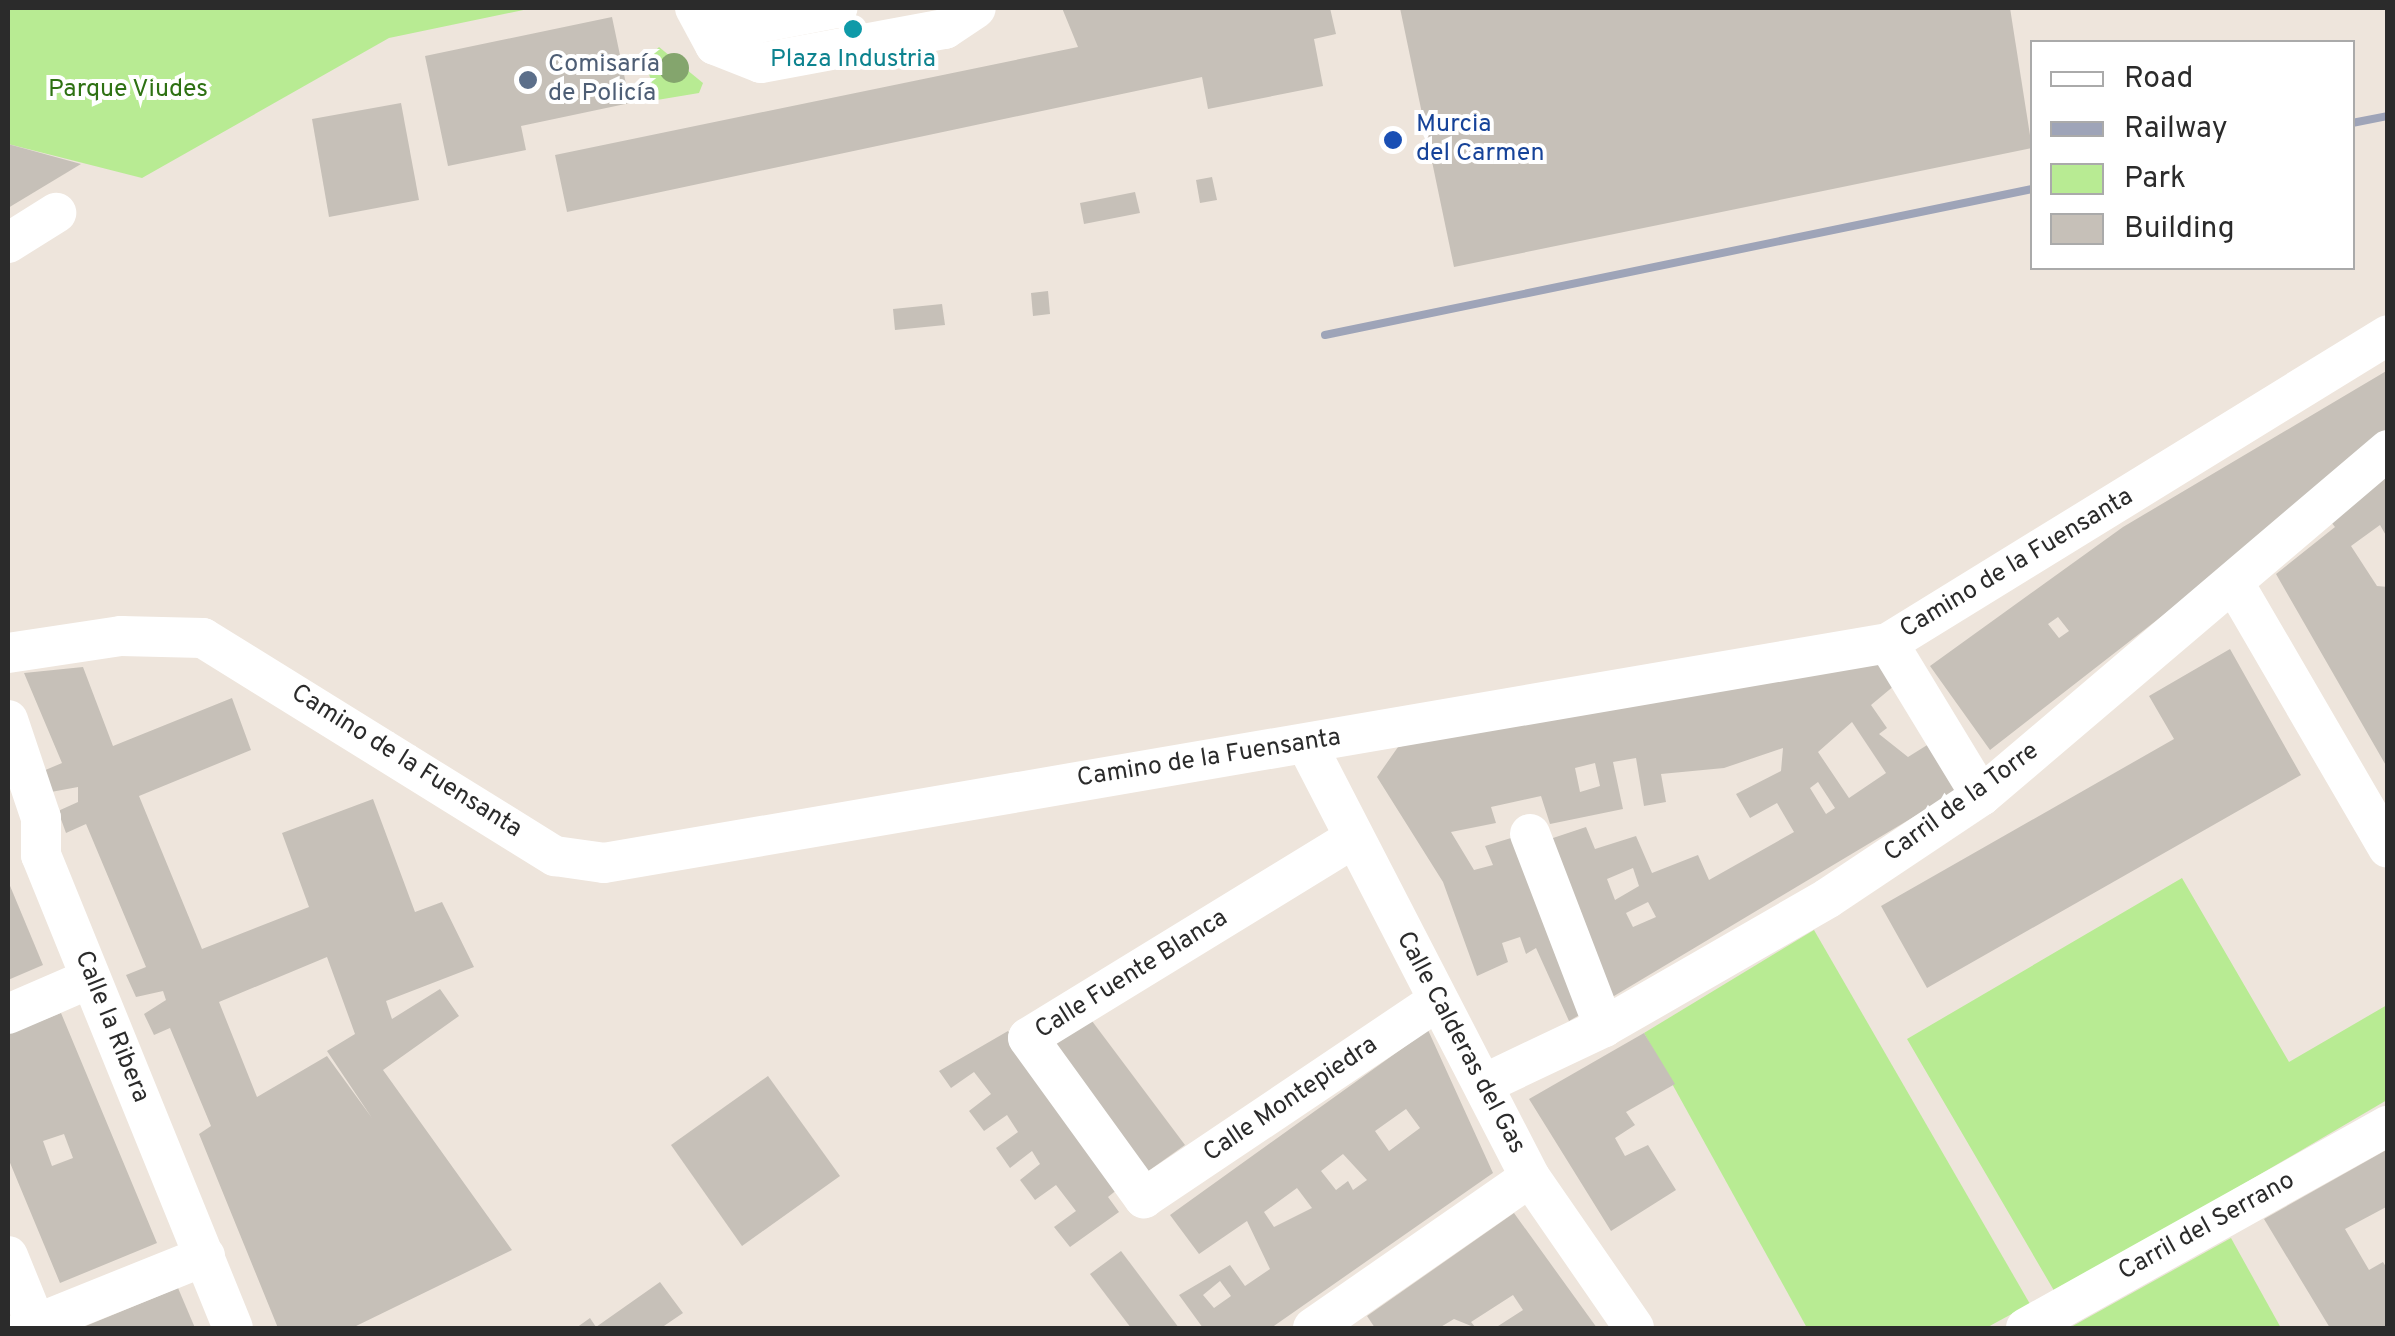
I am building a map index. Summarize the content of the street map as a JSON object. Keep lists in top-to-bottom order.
{
  "streets": {
    "street": [
      "Camino de la Fuensanta",
      "Carril de la Torre",
      "Calle Fuente Blanca",
      "Calle la Ribera",
      "Calle Calderas del Gas",
      "Calle Montepiedra",
      "Carril del Serrano"
    ]
  },
  "crossings": [
    ["Camino de la Fuensanta", "Calle Calderas del Gas"],
    ["Carril de la Torre", "Calle Calderas del Gas"],
    ["Calle Fuente Blanca", "Calle Calderas del Gas"],
    ["Calle Fuente Blanca", "Calle Montepiedra"],
    ["Calle Calderas del Gas", "Calle Montepiedra"]
  ],
  "parks": ["Parque Viudes"],
  "places": ["Plaza Industria", "Comisaría de Policía", "Murcia del Carmen"],
  "legend": [
    "Road",
    "Railway",
    "Park",
    "Building"
  ]
}
